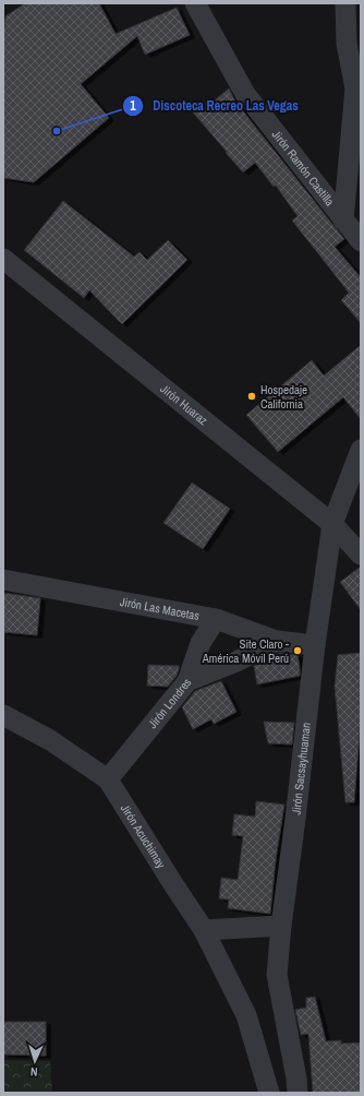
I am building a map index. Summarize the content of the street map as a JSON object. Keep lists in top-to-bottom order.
{
  "streets": {
    "street": [
      "Jirón Ramón Castilla",
      "Jirón Huaraz",
      "Jirón Las Macetas",
      "Jirón Londres",
      "Jirón Sacsayhuaman",
      "Jirón Acuchimay"
    ]
  },
  "crossings": [
    ["Jirón Huaraz", "Jirón Sacsayhuaman"],
    ["Jirón Las Macetas", "Jirón Londres"],
    ["Jirón Las Macetas", "Jirón Sacsayhuaman"],
    ["Jirón Londres", "Jirón Acuchimay"]
  ],
  "places": ["Discoteca Recreo Las Vegas", "Hospedaje California", "Site Claro - América Móvil Perú"],
  "north": "bottom"
}
